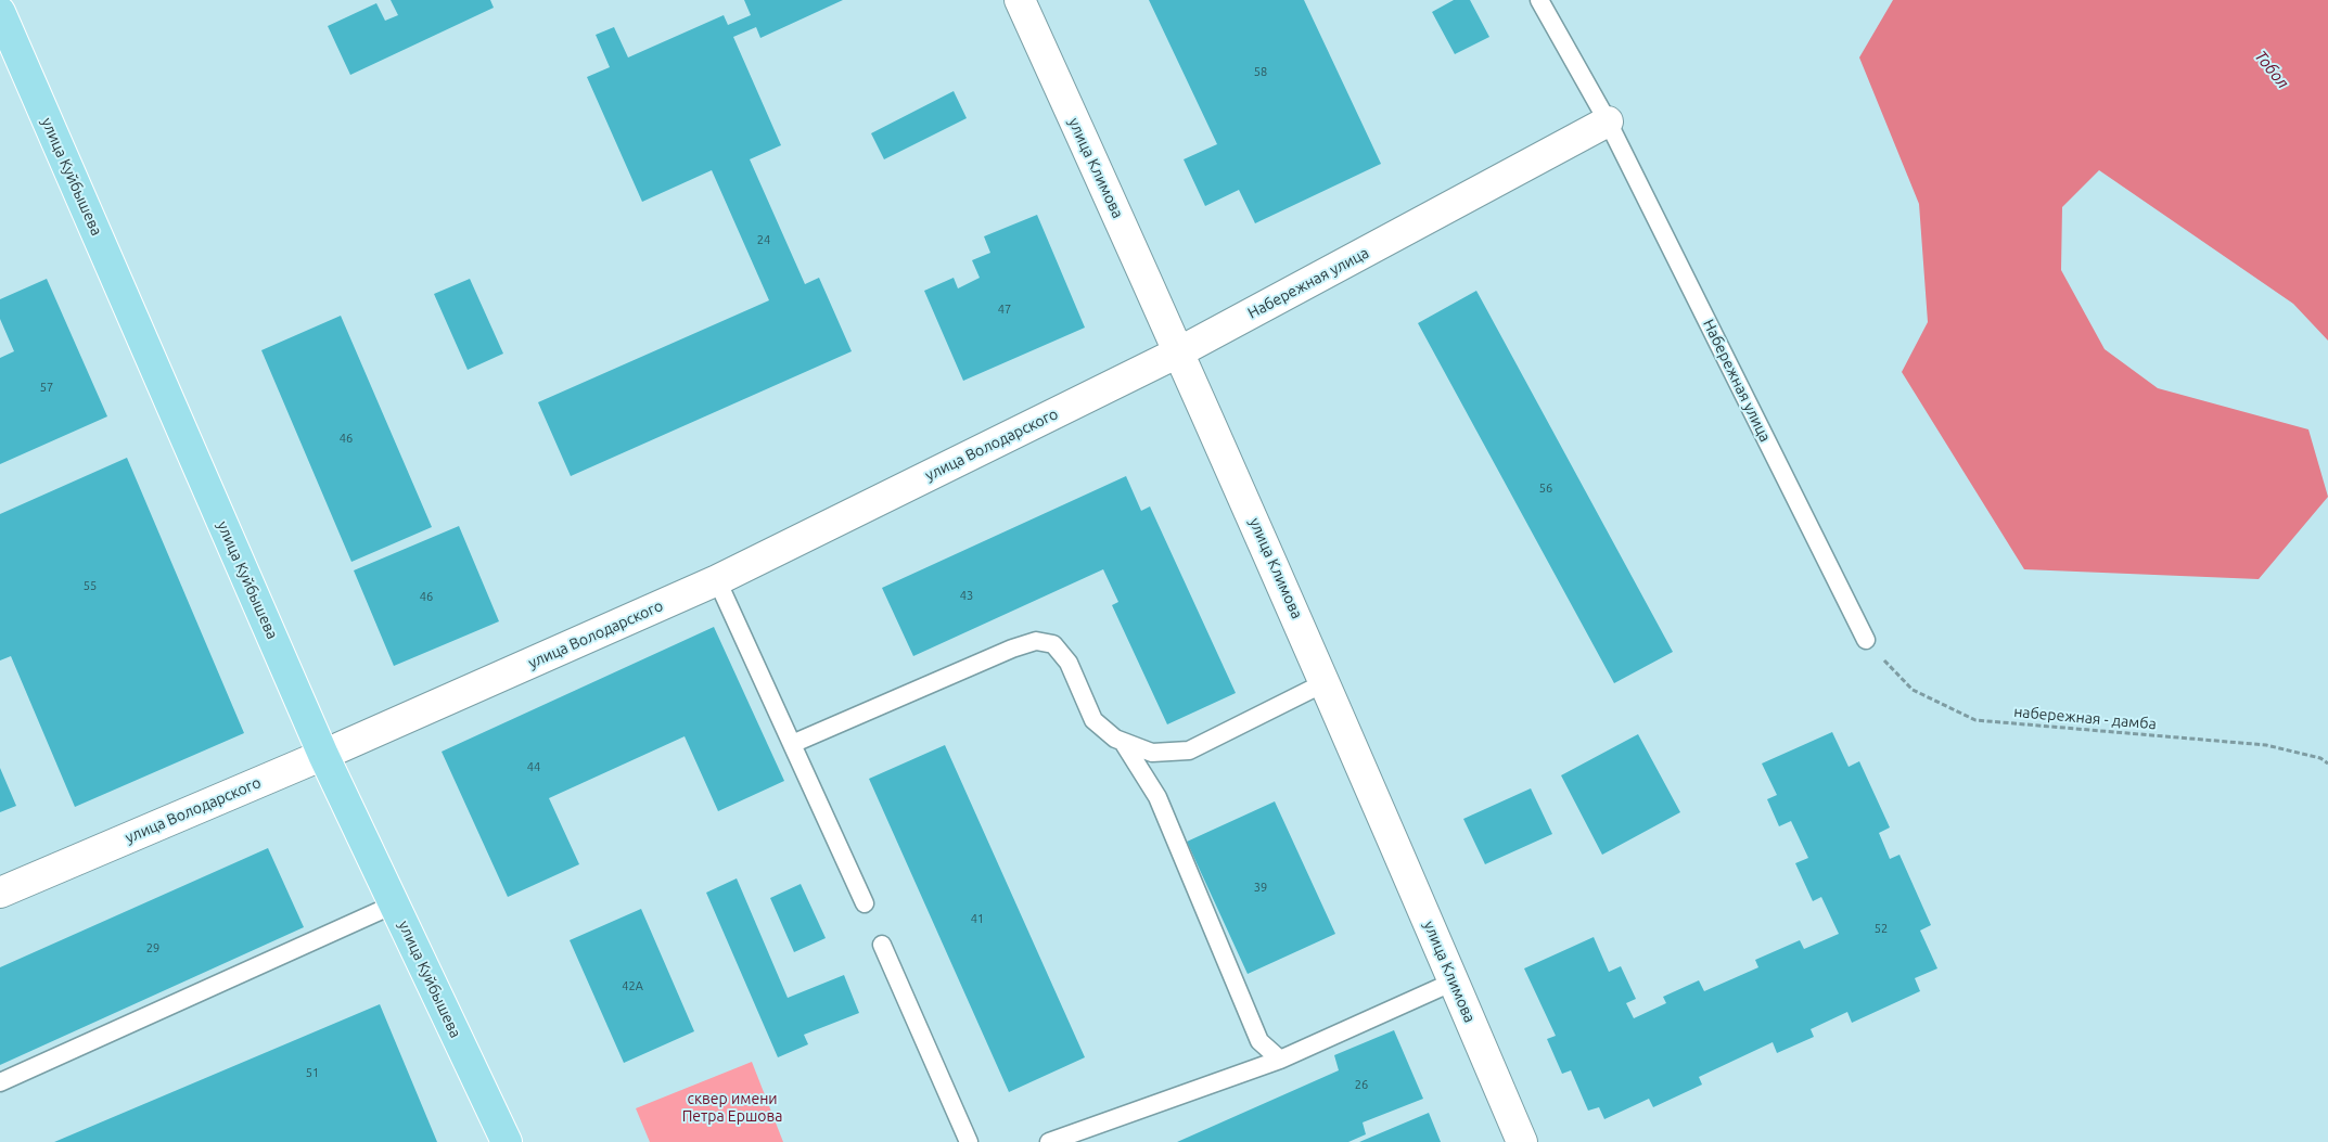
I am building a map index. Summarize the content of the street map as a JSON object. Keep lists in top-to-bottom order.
{
  "streets": {
    "main road": ["улица Куйбышева"],
    "street": ["улица Климова", "Набережная улица", "улица Володарского"],
    "path": ["набережная - дамба"]
  },
  "crossings": [
    ["улица Климова", "Набережная улица"],
    ["улица Климова", "улица Володарского"],
    ["улица Куйбышева", "улица Володарского"],
    ["Набережная улица", "улица Володарского"],
    ["Набережная улица", "набережная - дамба"]
  ],
  "water": ["Тобол"],
  "parks": ["сквер имени Петра Ершова"],
  "house_numbers": [
    "58",
    "24",
    "47",
    "57",
    "46",
    "56",
    "55",
    "43",
    "46",
    "44",
    "39",
    "41",
    "52",
    "29",
    "42А",
    "51",
    "26"
  ]
}
